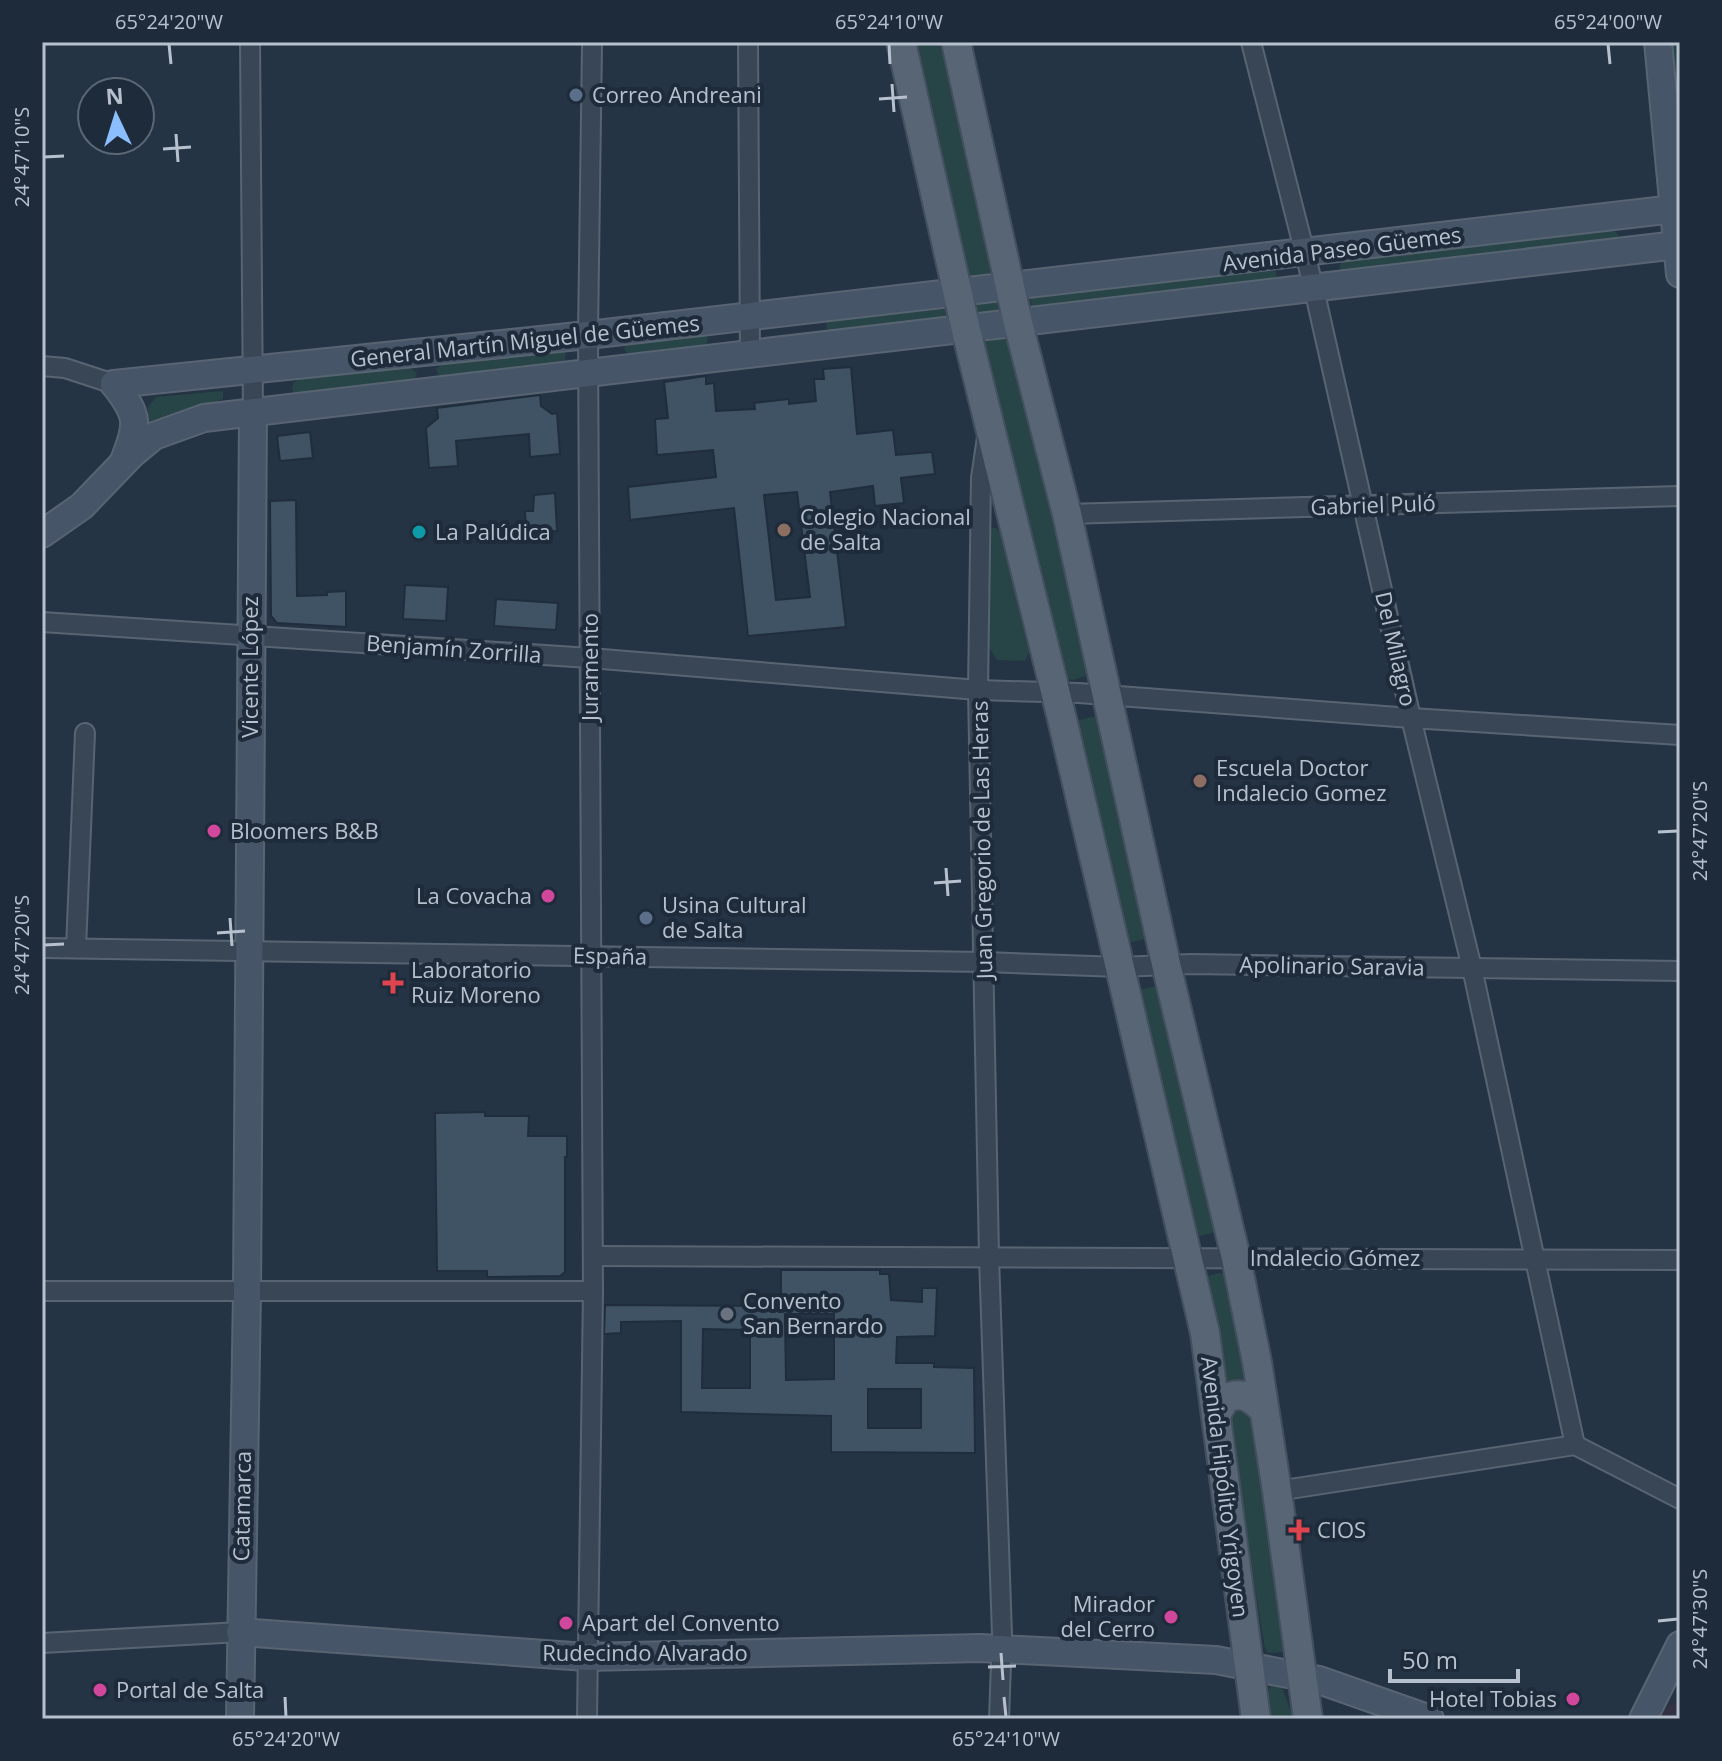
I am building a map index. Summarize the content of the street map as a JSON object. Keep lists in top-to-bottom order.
{
  "streets": {
    "main road": ["Avenida Hipólito Yrigoyen"],
    "street": [
      "Avenida Paseo Güemes",
      "General Martín Miguel de Güemes",
      "Gabriel Puló",
      "Benjamín Zorrilla",
      "Del Milagro",
      "Vicente López",
      "Juramento",
      "Juan Gregorio de Las Heras",
      "España",
      "Apolinario Saravia",
      "Indalecio Gómez",
      "Catamarca",
      "Rudecindo Alvarado"
    ]
  },
  "crossings": [
    ["Avenida Paseo Güemes", "General Martín Miguel de Güemes"],
    ["Avenida Paseo Güemes", "Del Milagro"],
    ["Avenida Paseo Güemes", "Avenida Hipólito Yrigoyen"],
    ["General Martín Miguel de Güemes", "Vicente López"],
    ["General Martín Miguel de Güemes", "Juramento"],
    ["General Martín Miguel de Güemes", "Avenida Hipólito Yrigoyen"],
    ["Gabriel Puló", "Del Milagro"],
    ["Gabriel Puló", "Avenida Hipólito Yrigoyen"],
    ["Benjamín Zorrilla", "Del Milagro"],
    ["Benjamín Zorrilla", "Vicente López"],
    ["Benjamín Zorrilla", "Juramento"],
    ["Benjamín Zorrilla", "Juan Gregorio de Las Heras"],
    ["Benjamín Zorrilla", "Avenida Hipólito Yrigoyen"],
    ["Del Milagro", "Apolinario Saravia"],
    ["Del Milagro", "Indalecio Gómez"],
    ["Vicente López", "España"],
    ["Vicente López", "Catamarca"],
    ["Juramento", "España"],
    ["Juramento", "Indalecio Gómez"],
    ["Juramento", "Rudecindo Alvarado"],
    ["Juan Gregorio de Las Heras", "España"],
    ["Juan Gregorio de Las Heras", "Apolinario Saravia"],
    ["Juan Gregorio de Las Heras", "Indalecio Gómez"],
    ["Juan Gregorio de Las Heras", "Avenida Hipólito Yrigoyen"],
    ["Juan Gregorio de Las Heras", "Rudecindo Alvarado"],
    ["España", "Apolinario Saravia"],
    ["Apolinario Saravia", "Avenida Hipólito Yrigoyen"],
    ["Indalecio Gómez", "Avenida Hipólito Yrigoyen"],
    ["Avenida Hipólito Yrigoyen", "Rudecindo Alvarado"],
    ["Catamarca", "Rudecindo Alvarado"]
  ],
  "places": {
    "other": [
      "Correo Andreani",
      "Colegio Nacional de Salta",
      "La Palúdica",
      "Escuela Doctor Indalecio Gomez",
      "Bloomers B&B",
      "La Covacha",
      "Usina Cultural de Salta",
      "Convento San Bernardo",
      "Mirador del Cerro",
      "Apart del Convento",
      "Portal de Salta",
      "Hotel Tobias"
    ],
    "health": ["Laboratorio Ruiz Moreno", "CIOS"]
  },
  "scale_bar": "50 m",
  "north": "top",
  "coordinates": [
    "65°24'20\"W",
    "65°24'10\"W",
    "65°24'00\"W",
    "24°47'10\"S",
    "24°47'20\"S",
    "24°47'30\"S"
  ]
}
